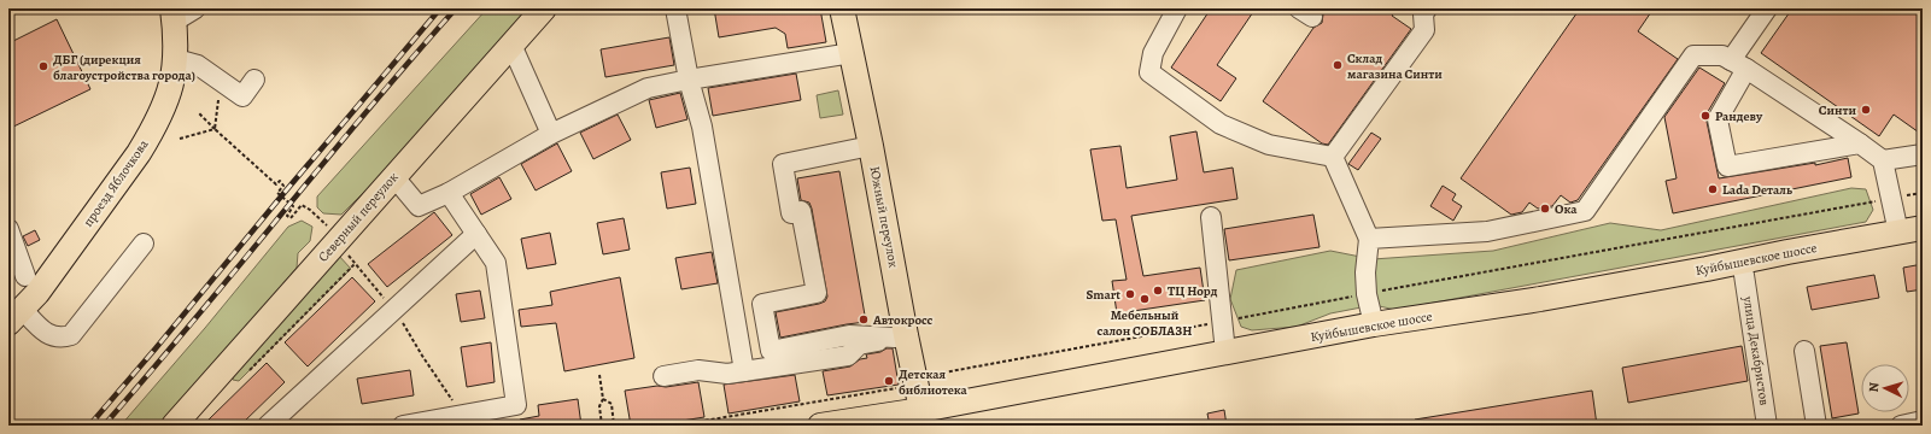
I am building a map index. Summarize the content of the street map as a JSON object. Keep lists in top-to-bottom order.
{
  "streets": {
    "main road": [
      "проезд Яблочкова",
      "Северный переулок",
      "Южный переулок",
      "Куйбышевское шоссе"
    ],
    "street": ["улица Декабристов"]
  },
  "crossings": [
    ["Южный переулок", "Куйбышевское шоссе"],
    ["Куйбышевское шоссе", "улица Декабристов"]
  ],
  "places": [
    "Склад магазина Синти",
    "ДБГ (дирекция благоустройства города)",
    "Синти",
    "Рандеву",
    "Lada Dеталь",
    "Ока",
    "ТЦ Норд",
    "Smart",
    "Мебельный салон СОБЛАЗН",
    "Автокросс",
    "Детская библиотека"
  ],
  "north": "left"
}
